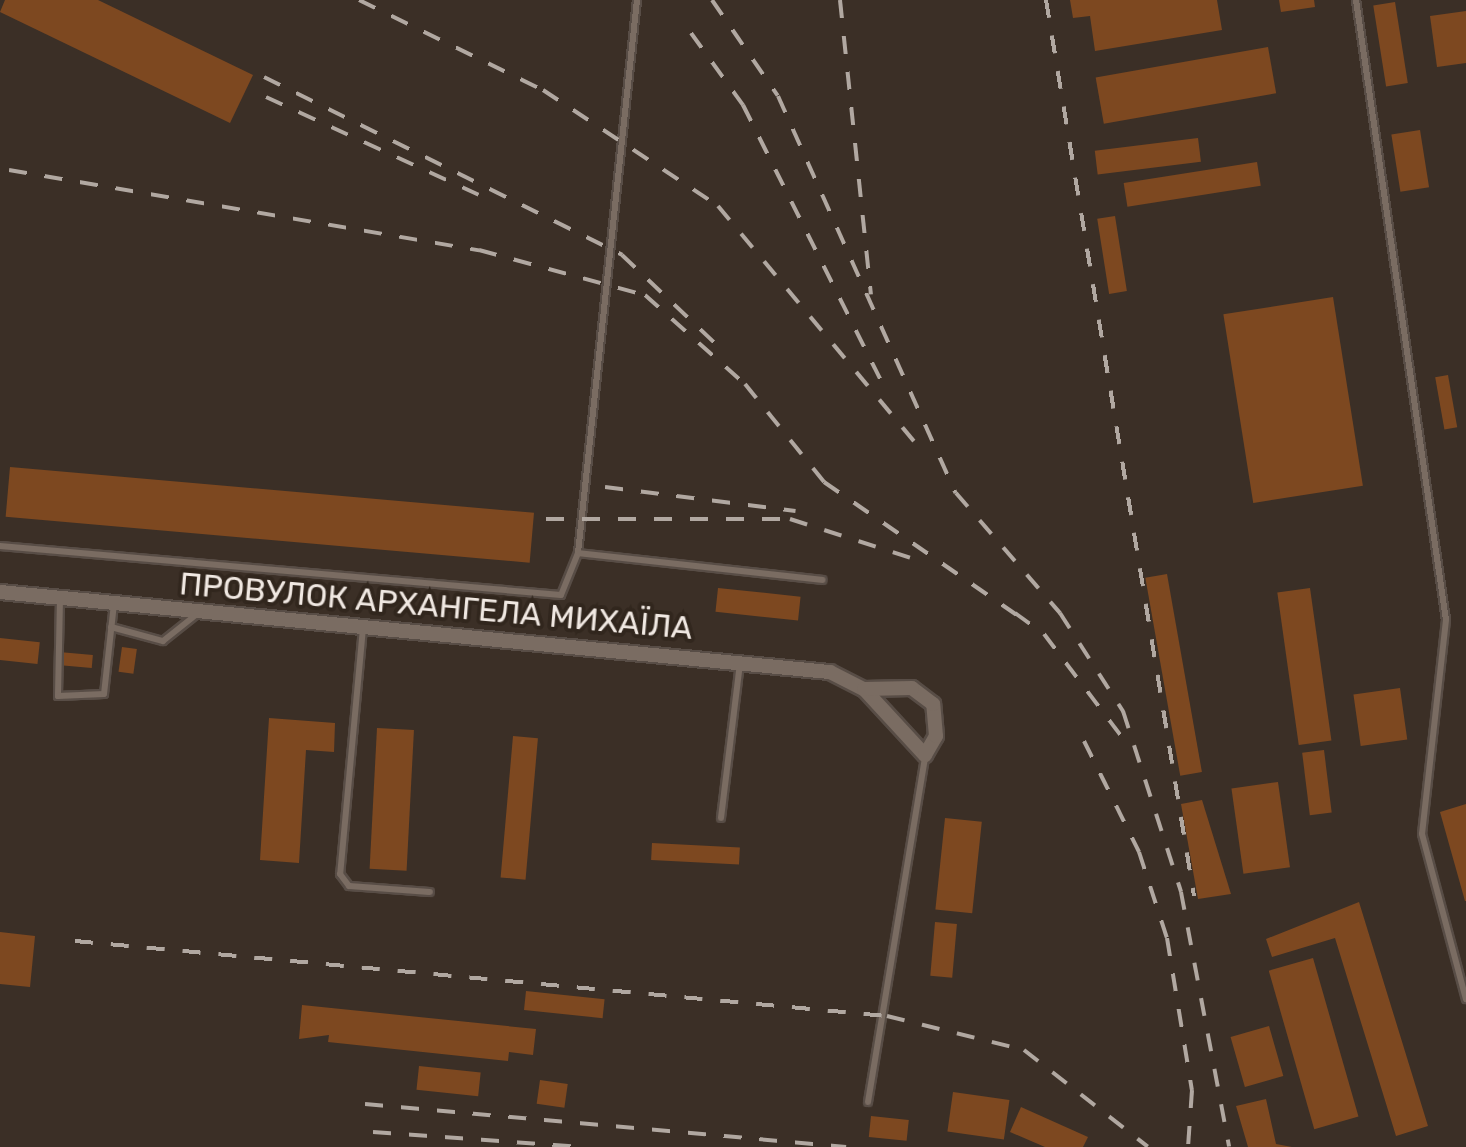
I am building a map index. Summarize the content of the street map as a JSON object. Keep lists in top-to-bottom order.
{
  "streets": {
    "street": ["ПРОВУЛОК АРХАНГЕЛА МИХАЇЛА"]
  }
}
